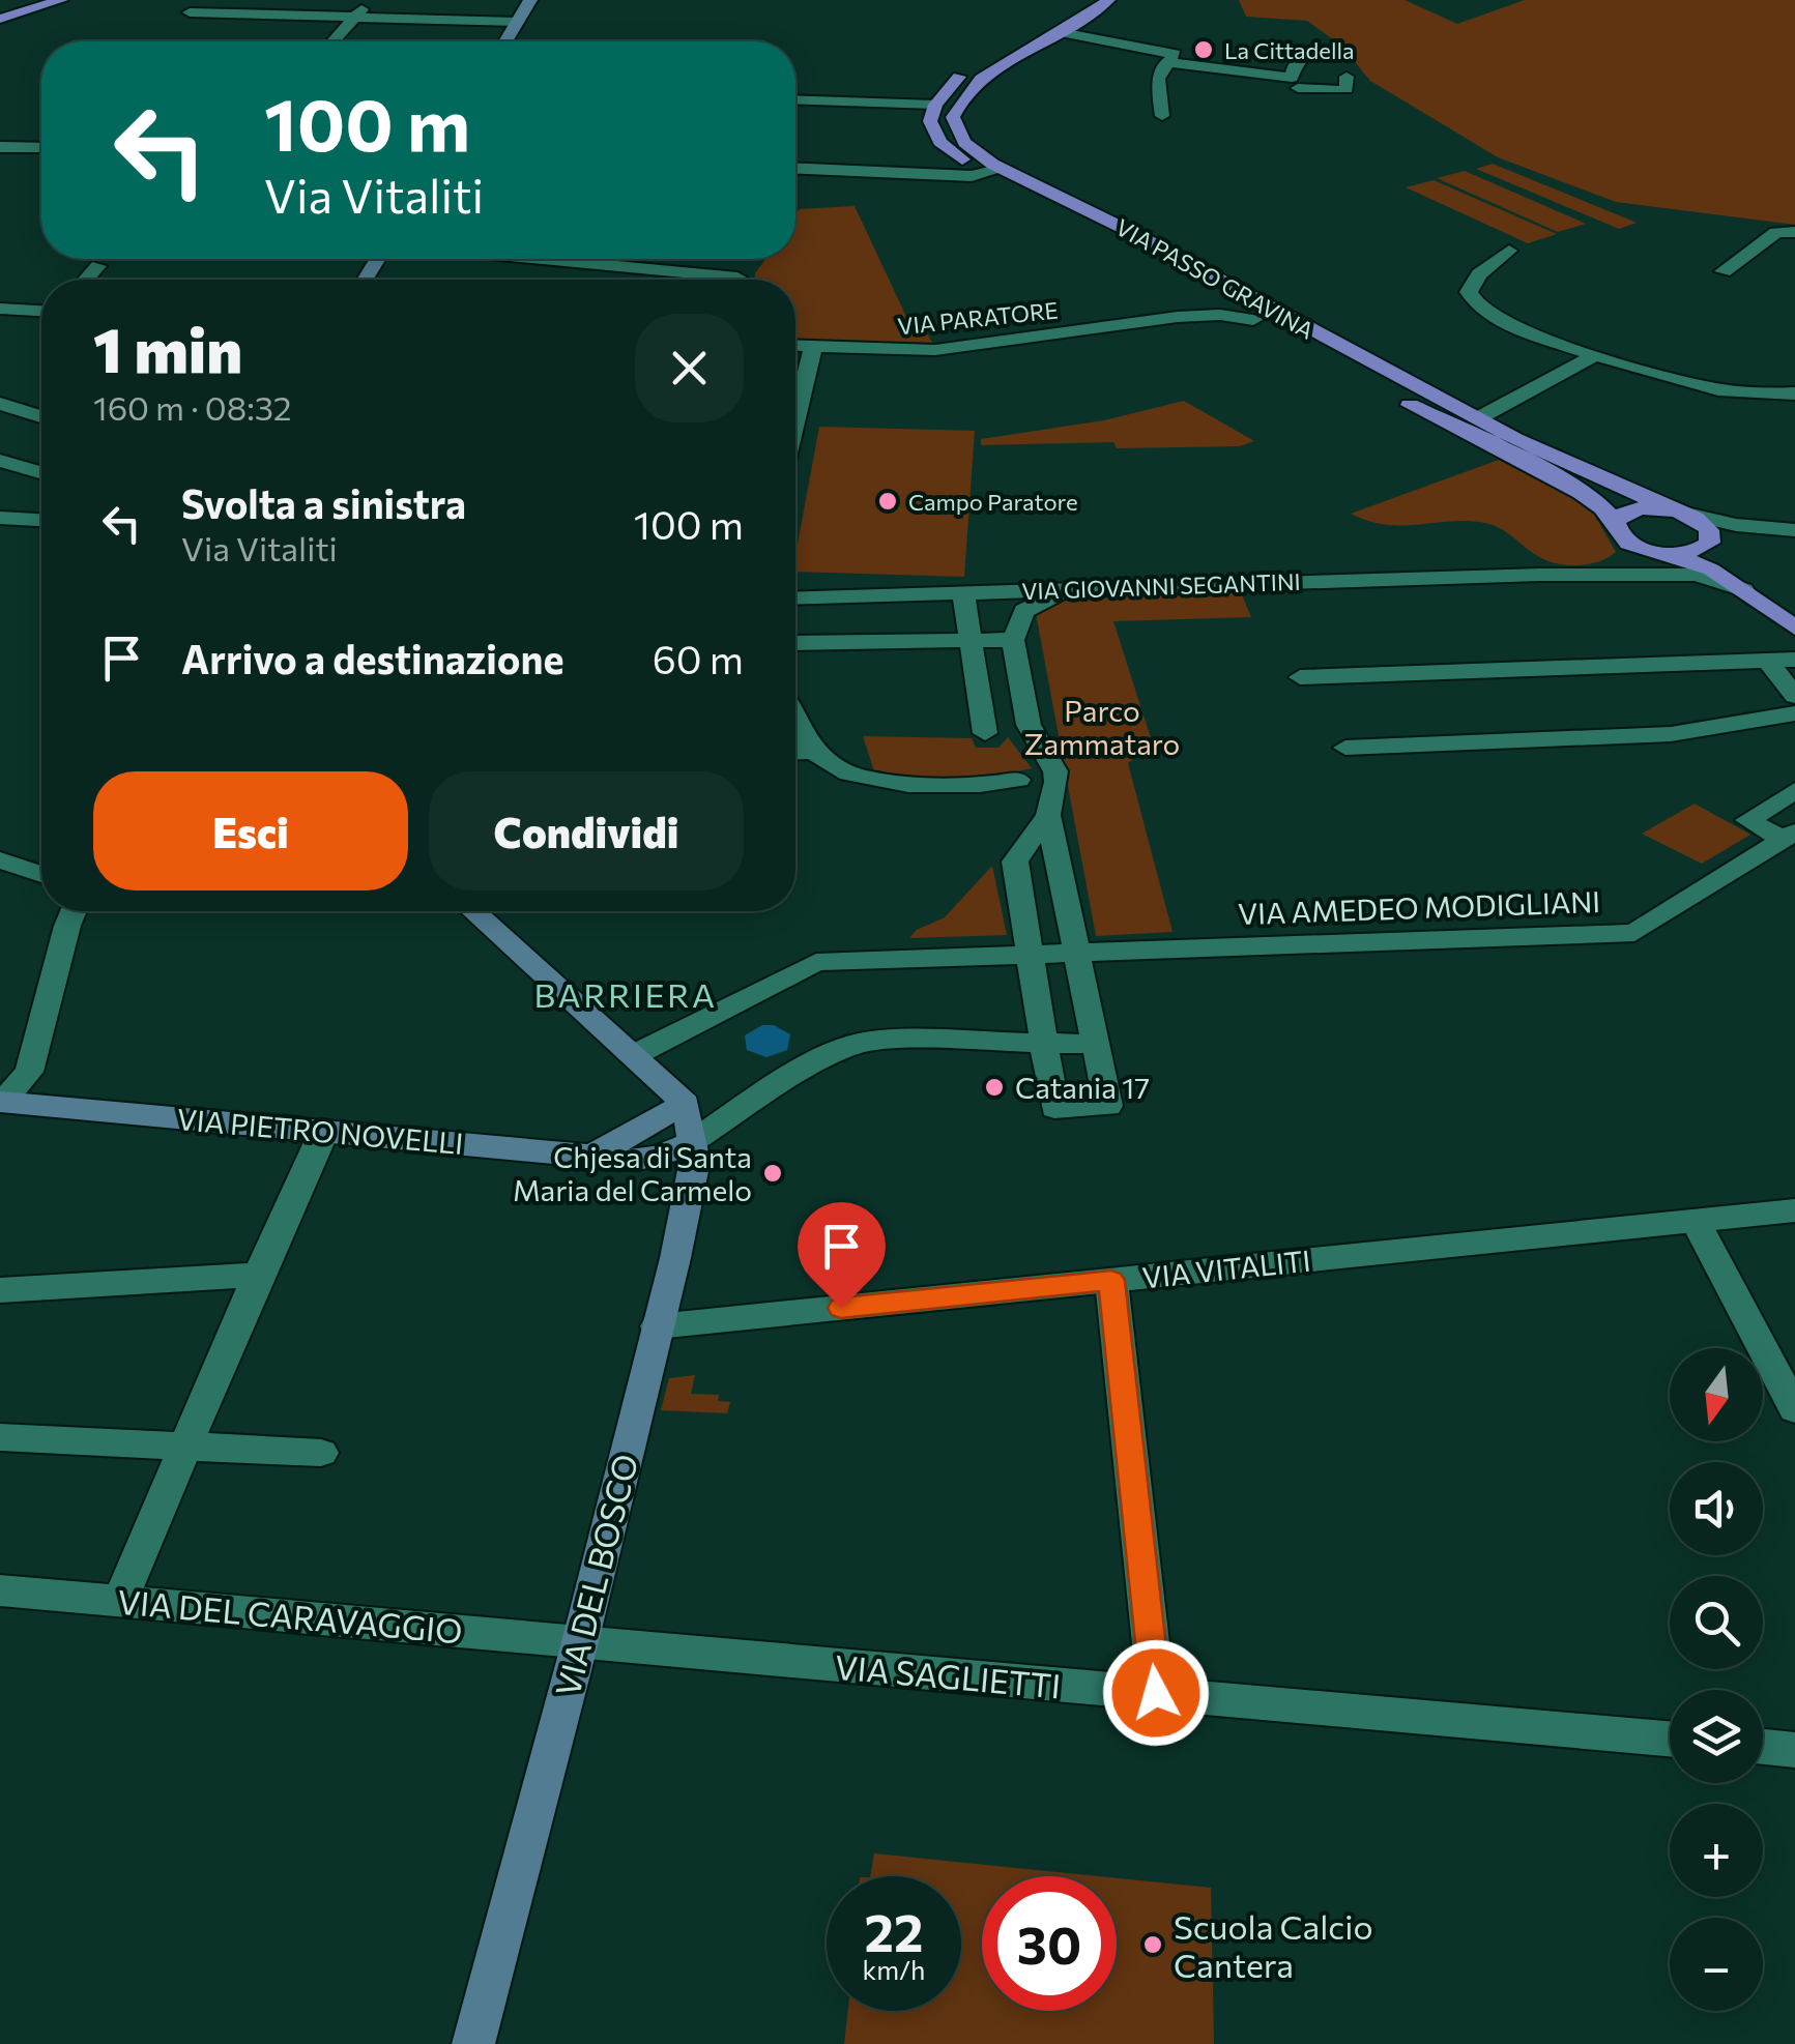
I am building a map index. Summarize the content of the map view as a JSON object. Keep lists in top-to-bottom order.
{
  "streets": {
    "main road": ["VIA PASSO GRAVINA", "VIA PIETRO NOVELLI", "VIA DEL BOSCO"],
    "street": [
      "VIA PARATORE",
      "VIA GIOVANNI SEGANTINI",
      "VIA AMEDEO MODIGLIANI",
      "VIA VITALITI",
      "VIA DEL CARAVAGGIO",
      "VIA SAGLIETTI"
    ]
  },
  "crossings": [
    ["VIA PASSO GRAVINA", "VIA PARATORE"],
    ["VIA PIETRO NOVELLI", "VIA DEL BOSCO"],
    ["VIA VITALITI", "VIA DEL BOSCO"],
    ["VIA DEL BOSCO", "VIA DEL CARAVAGGIO"],
    ["VIA DEL BOSCO", "VIA SAGLIETTI"],
    ["VIA DEL CARAVAGGIO", "VIA SAGLIETTI"]
  ],
  "districts": ["BARRIERA"],
  "parks": ["Parco Zammataro"],
  "places": [
    "La Cittadella",
    "Campo Paratore",
    "Catania 17",
    "Chjesa di Santa Maria del Carmelo",
    "Scuola Calcio Cantera"
  ],
  "north": "bottom",
  "page": {
    "turn": ["100 m", "Via Vitaliti"],
    "heading": ["1 min", "160 m · 08:32"],
    "list": [
      {
        "name": "Svolta a sinistra",
        "note": "Via Vitaliti",
        "value": "100 m"
      },
      {
        "name": "Arrivo a destinazione",
        "value": "60 m"
      }
    ],
    "buttons": ["Esci", "Condividi"],
    "map_buttons": ["+", "−"],
    "speed": "22 km/h",
    "limit": "30"
  }
}
